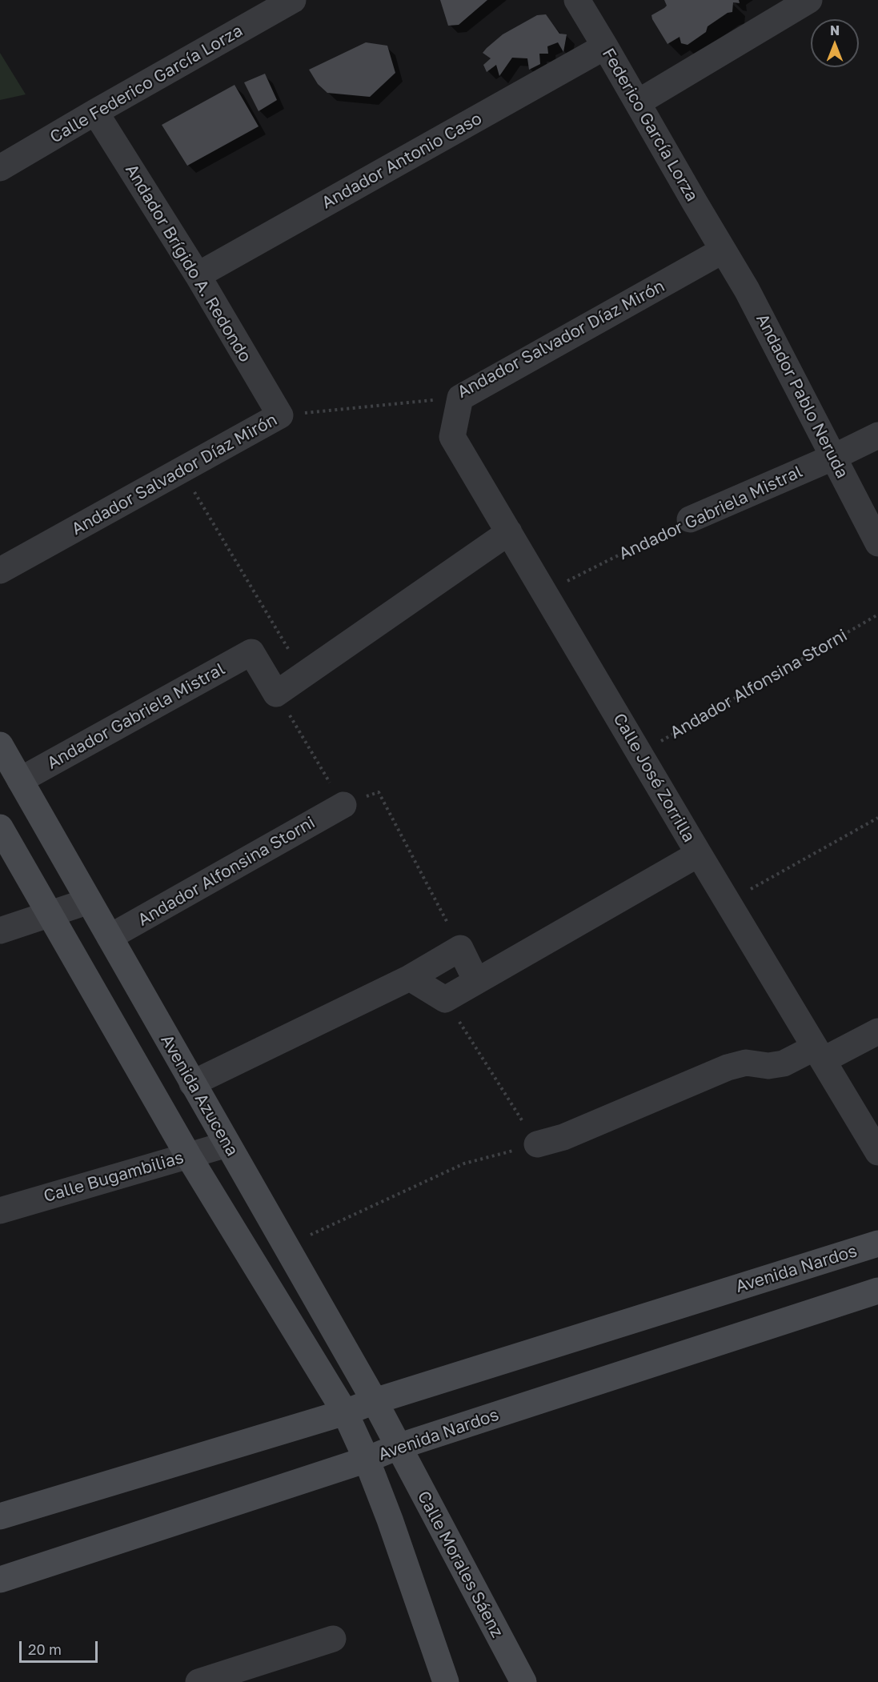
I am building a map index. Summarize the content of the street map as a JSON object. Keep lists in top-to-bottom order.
{
  "streets": {
    "main road": ["Avenida Azucena", "Avenida Nardos", "Calle Morales Sáenz"],
    "street": [
      "Calle Federico García Lorza",
      "Federico García Lorza",
      "Andador Antonio Caso",
      "Andador Brígido A. Redondo",
      "Andador Salvador Díaz Mirón",
      "Andador Pablo Neruda",
      "Andador Gabriela Mistral",
      "Andador Alfonsina Storni",
      "Calle José Zorrilla",
      "Calle Bugambilias"
    ]
  },
  "crossings": [
    ["Calle Federico García Lorza", "Andador Brígido A. Redondo"],
    ["Federico García Lorza", "Andador Antonio Caso"],
    ["Federico García Lorza", "Andador Salvador Díaz Mirón"],
    ["Federico García Lorza", "Andador Pablo Neruda"],
    ["Andador Antonio Caso", "Andador Brígido A. Redondo"],
    ["Andador Brígido A. Redondo", "Andador Salvador Díaz Mirón"],
    ["Andador Salvador Díaz Mirón", "Andador Pablo Neruda"],
    ["Andador Salvador Díaz Mirón", "Calle José Zorrilla"],
    ["Andador Pablo Neruda", "Andador Gabriela Mistral"],
    ["Andador Gabriela Mistral", "Calle José Zorrilla"],
    ["Andador Gabriela Mistral", "Avenida Azucena"],
    ["Andador Alfonsina Storni", "Calle José Zorrilla"],
    ["Andador Alfonsina Storni", "Avenida Azucena"],
    ["Avenida Azucena", "Calle Bugambilias"],
    ["Avenida Azucena", "Avenida Nardos"],
    ["Avenida Azucena", "Calle Morales Sáenz"],
    ["Avenida Nardos", "Calle Morales Sáenz"]
  ],
  "scale_bar": "20 m",
  "north": "top"
}
